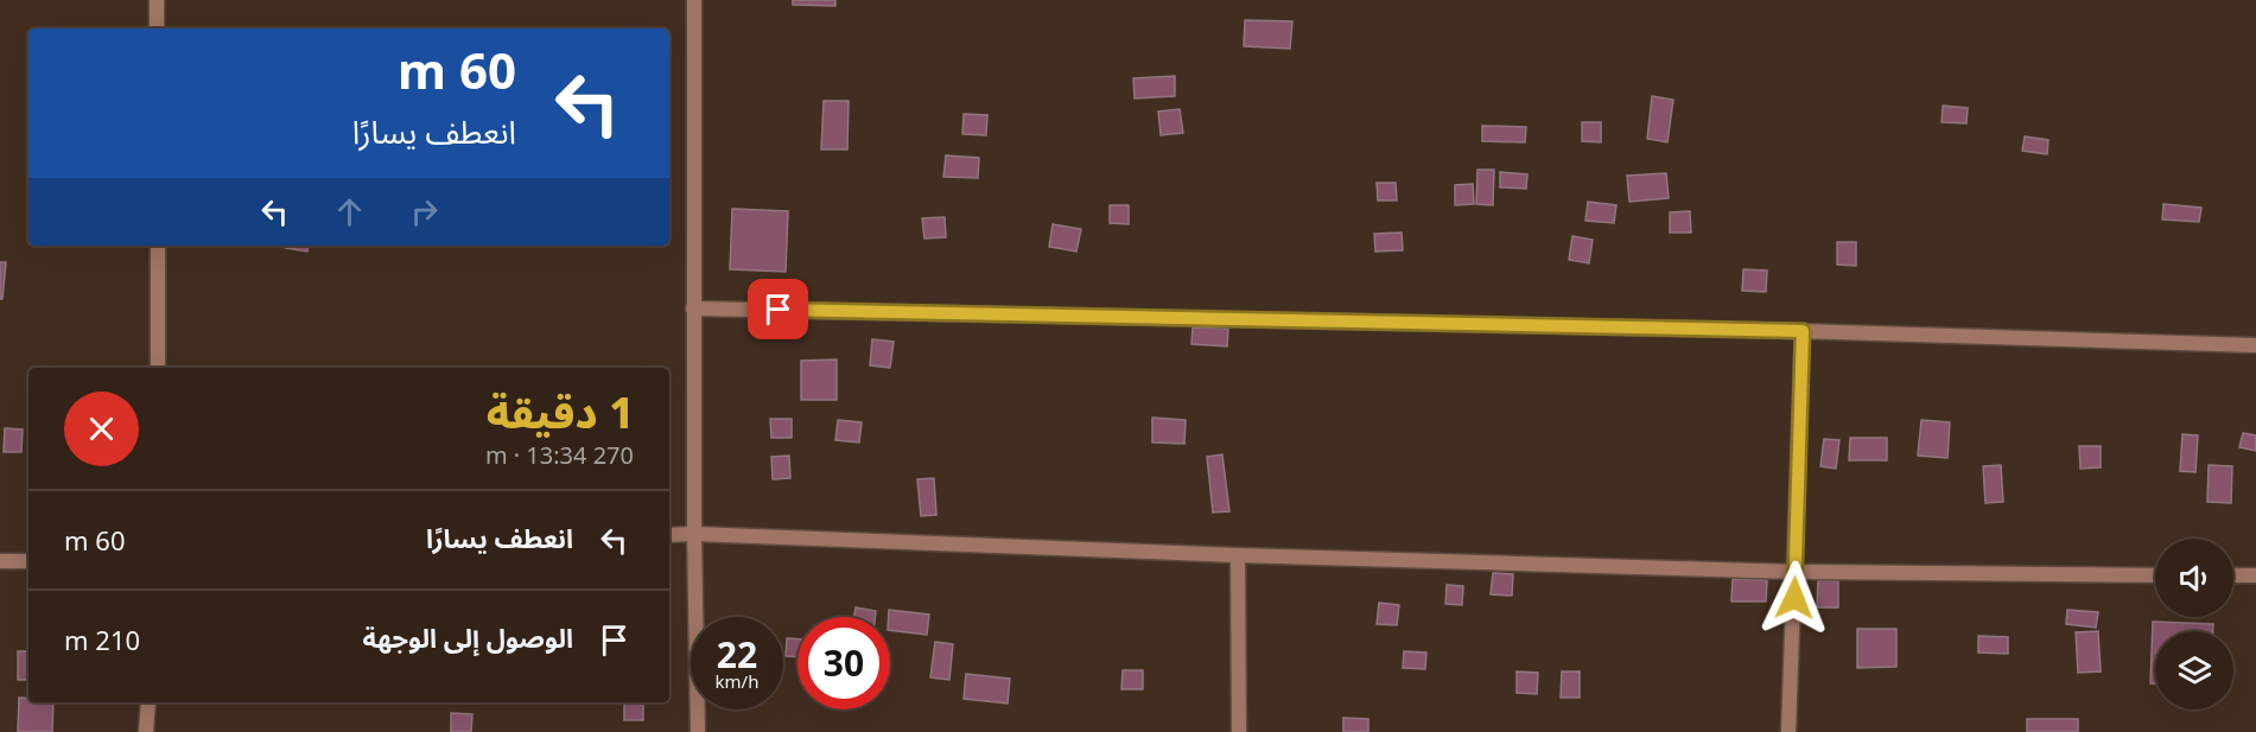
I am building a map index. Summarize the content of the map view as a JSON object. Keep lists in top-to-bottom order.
{
  "page": {
    "turn": ["60 m", "انعطف يسارًا"],
    "heading": ["1 دقيقة", "270 m · 13:34"],
    "list": [
      {
        "name": "انعطف يسارًا",
        "value": "60 m"
      },
      {
        "name": "الوصول إلى الوجهة",
        "value": "210 m"
      }
    ],
    "speed": "22 km/h",
    "limit": "30"
  }
}
